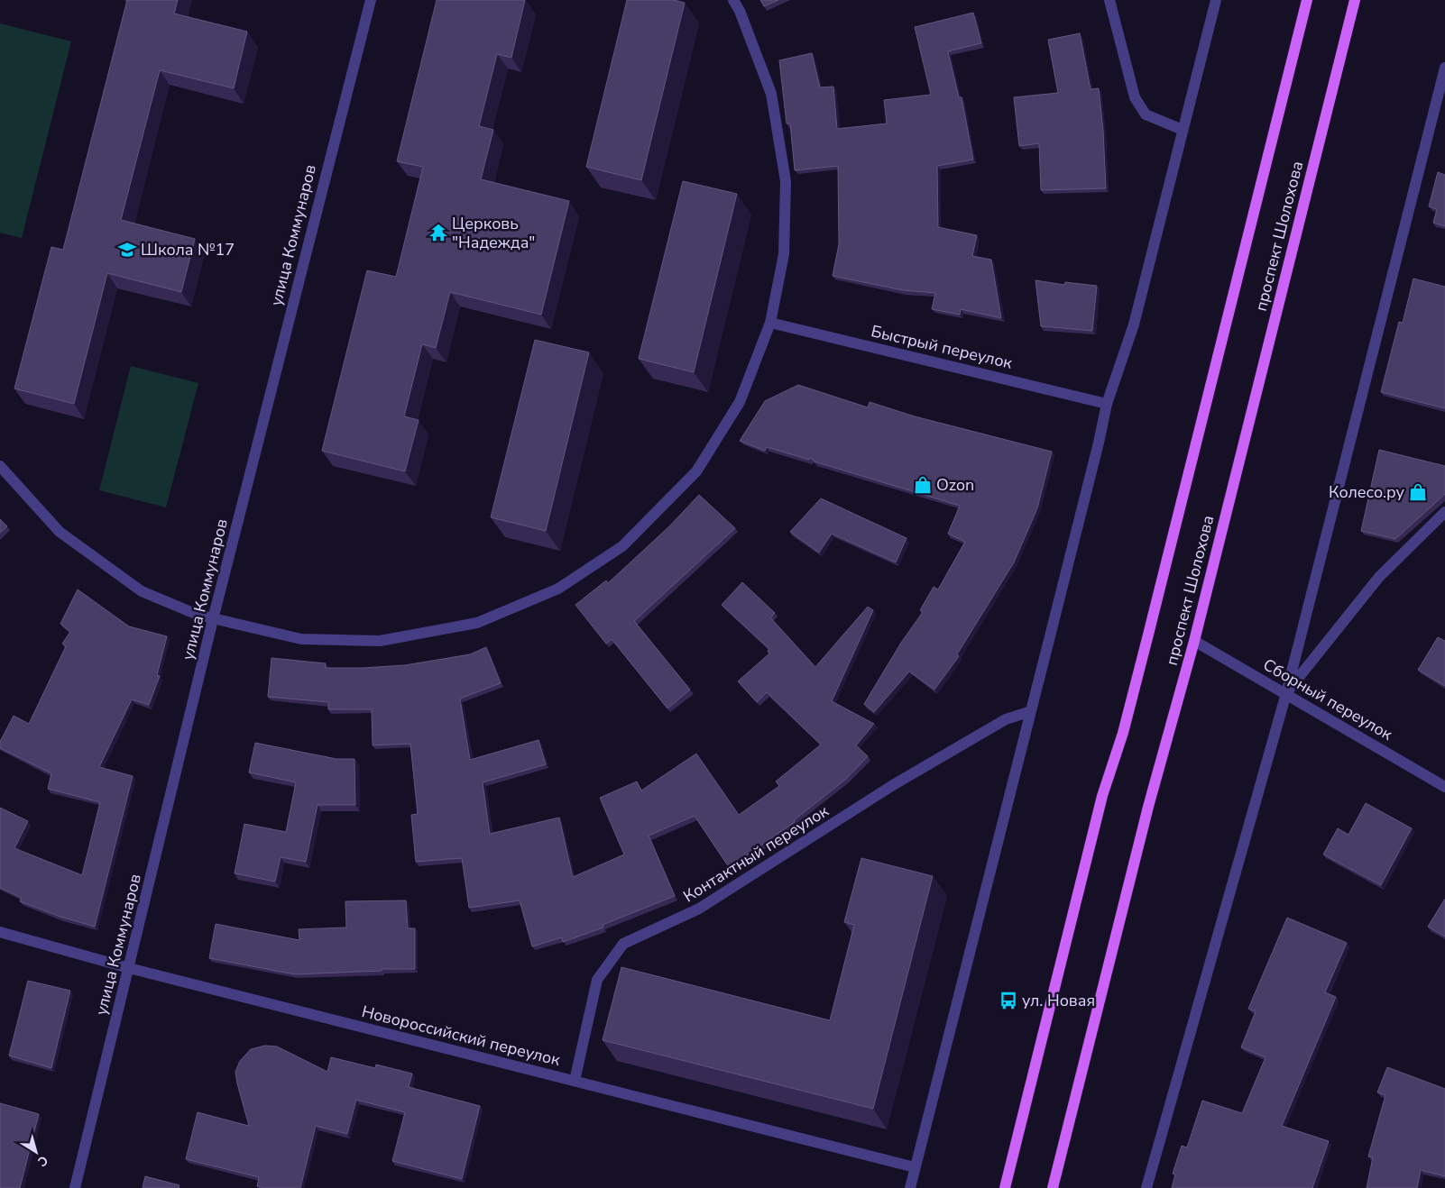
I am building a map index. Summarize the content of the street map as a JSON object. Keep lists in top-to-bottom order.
{
  "streets": {
    "main road": ["проспект Шолохова"],
    "street": [
      "улица Коммунаров",
      "Быстрый переулок",
      "Сборный переулок",
      "Контактный переулок",
      "Новороссийский переулок"
    ]
  },
  "crossings": [
    ["улица Коммунаров", "Новороссийский переулок"],
    ["проспект Шолохова", "Сборный переулок"],
    ["Контактный переулок", "Новороссийский переулок"]
  ],
  "places": {
    "temple": ["Церковь \"Надежда\""],
    "school or university": ["Школа №17"],
    "shop": ["Ozon", "Колесо.ру"],
    "bus stop": ["ул. Новая"]
  },
  "north": "bottom right"
}
